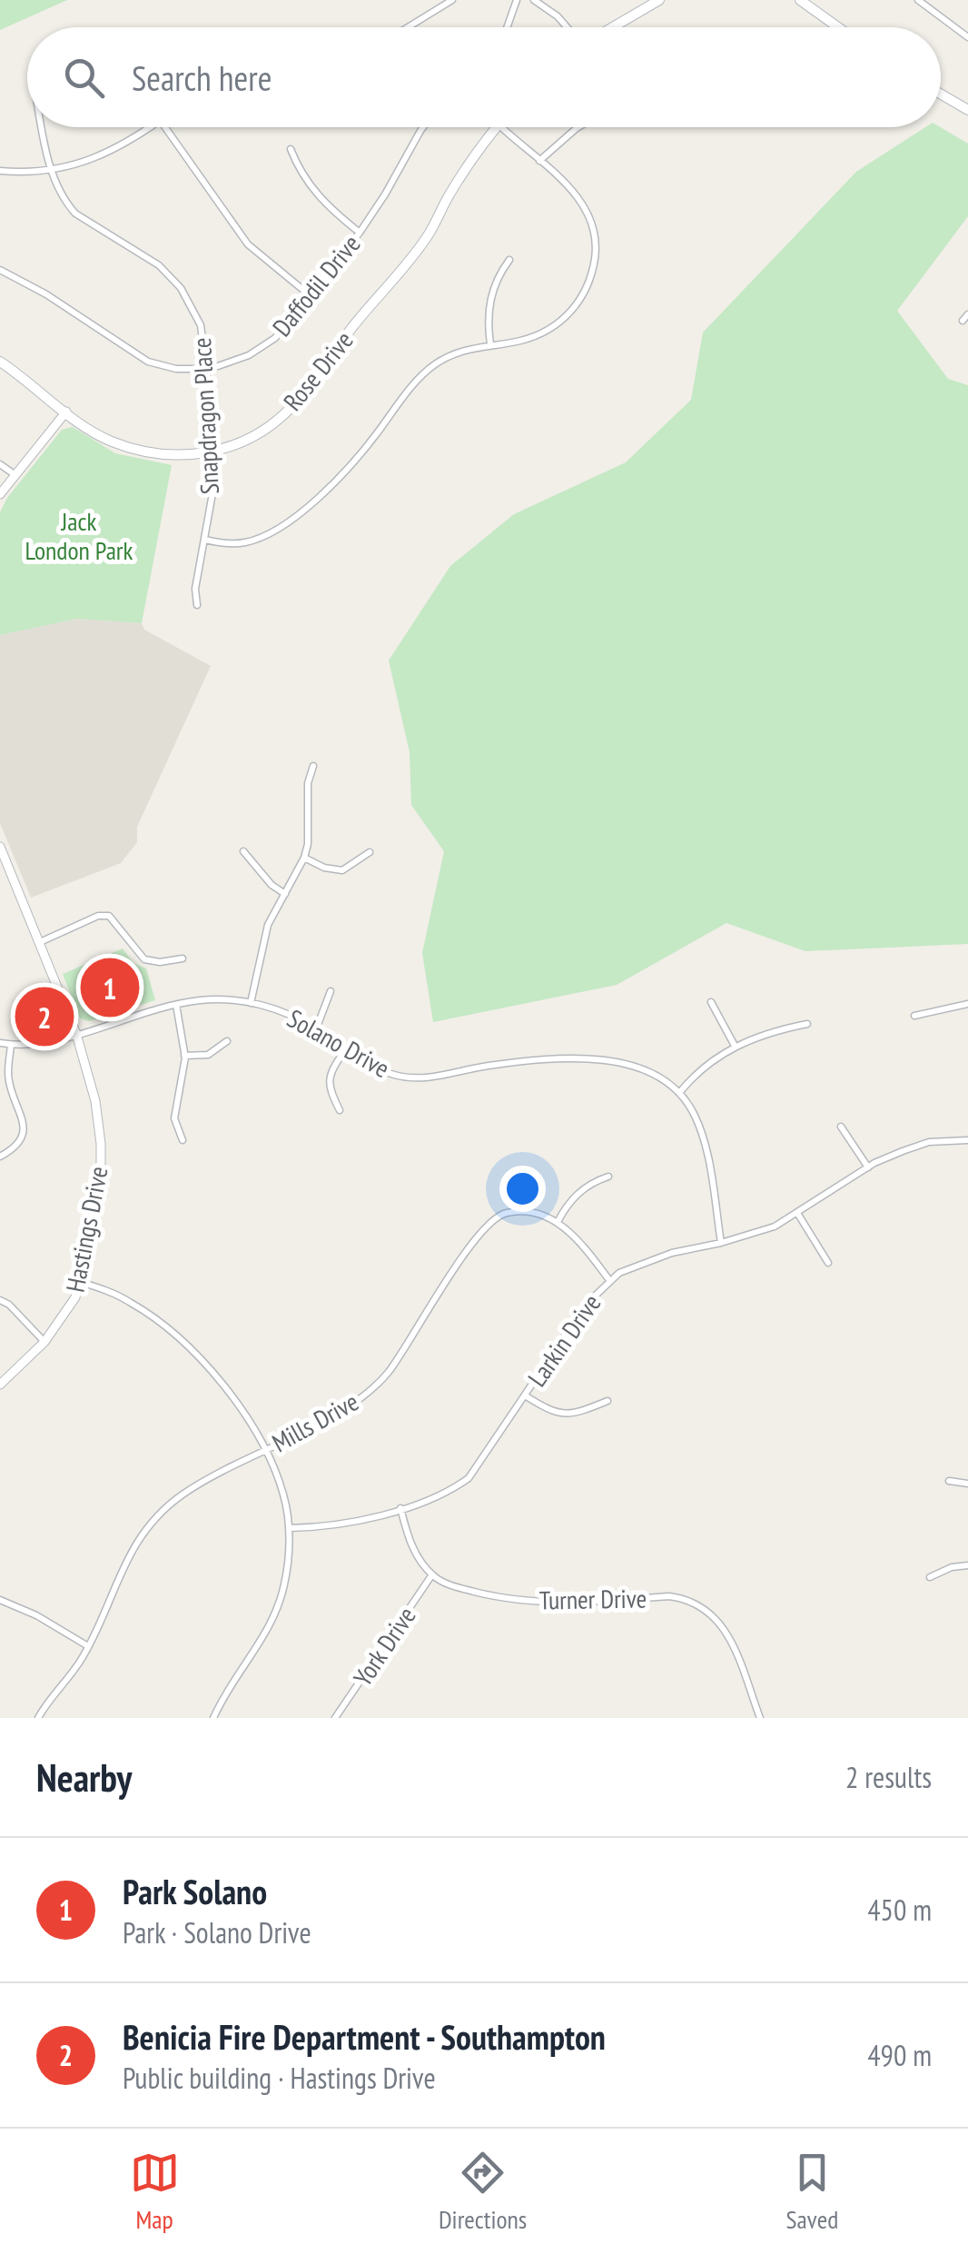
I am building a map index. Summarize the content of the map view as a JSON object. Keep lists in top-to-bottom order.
{
  "streets": {
    "main road": ["Rose Drive"],
    "street": [
      "Daffodil Drive",
      "Snapdragon Place",
      "Solano Drive",
      "Hastings Drive",
      "Larkin Drive",
      "Mills Drive",
      "Turner Drive",
      "York Drive"
    ]
  },
  "crossings": [
    ["Daffodil Drive", "Snapdragon Place"],
    ["Rose Drive", "Snapdragon Place"],
    ["Solano Drive", "Hastings Drive"],
    ["Turner Drive", "York Drive"]
  ],
  "parks": ["Jack London Park"],
  "page": {
    "search": "Search here",
    "pins": ["1", "2"],
    "heading": ["Nearby", "2 results"],
    "list": [
      {
        "mark": "1",
        "name": "Park Solano",
        "note": "Park · Solano Drive",
        "value": "450 m"
      },
      {
        "mark": "2",
        "name": "Benicia Fire Department - Southampton",
        "note": "Public building · Hastings Drive",
        "value": "490 m"
      }
    ],
    "nav": ["Map", "Directions", "Saved"]
  }
}
